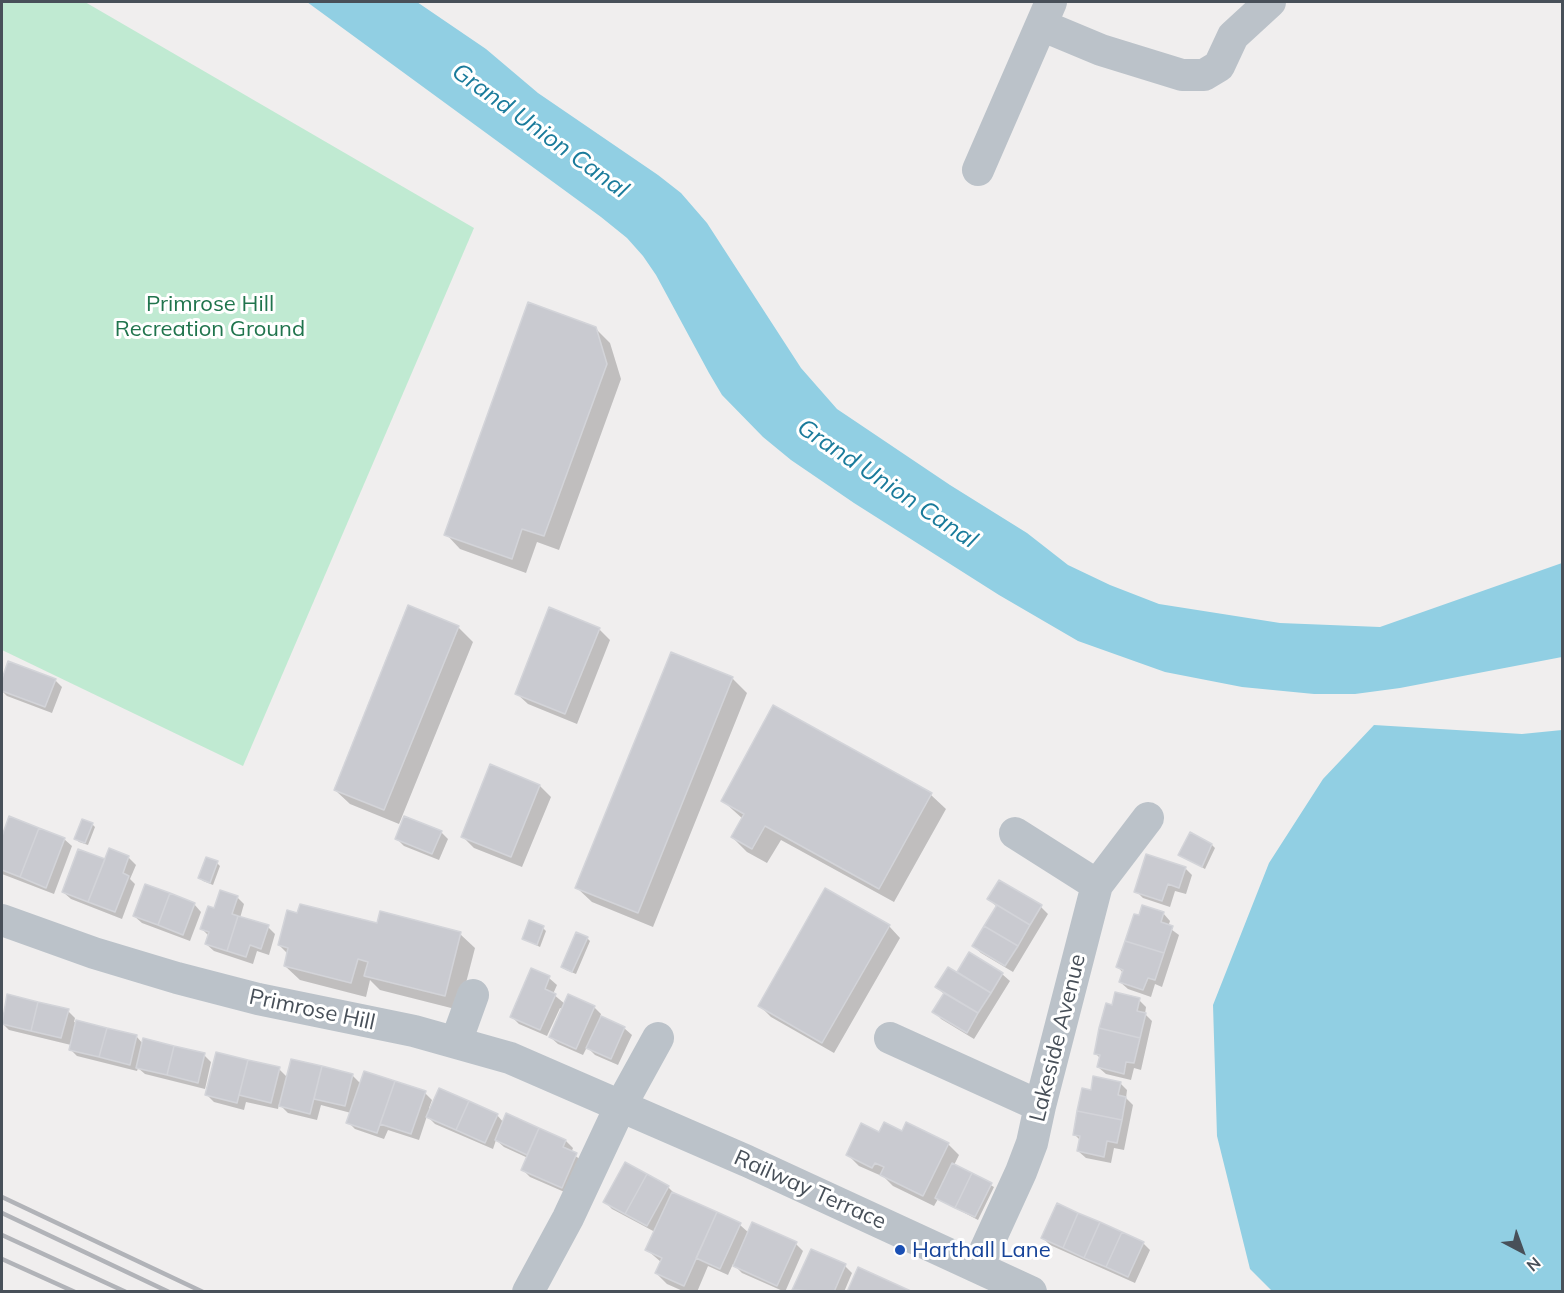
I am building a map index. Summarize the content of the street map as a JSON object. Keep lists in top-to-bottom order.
{
  "streets": {
    "street": ["Primrose Hill", "Lakeside Avenue", "Railway Terrace"]
  },
  "crossings": [
    ["Primrose Hill", "Railway Terrace"],
    ["Lakeside Avenue", "Railway Terrace"]
  ],
  "water": ["Grand Union Canal"],
  "parks": ["Primrose Hill Recreation Ground"],
  "places": ["Harthall Lane"],
  "north": "bottom right"
}
